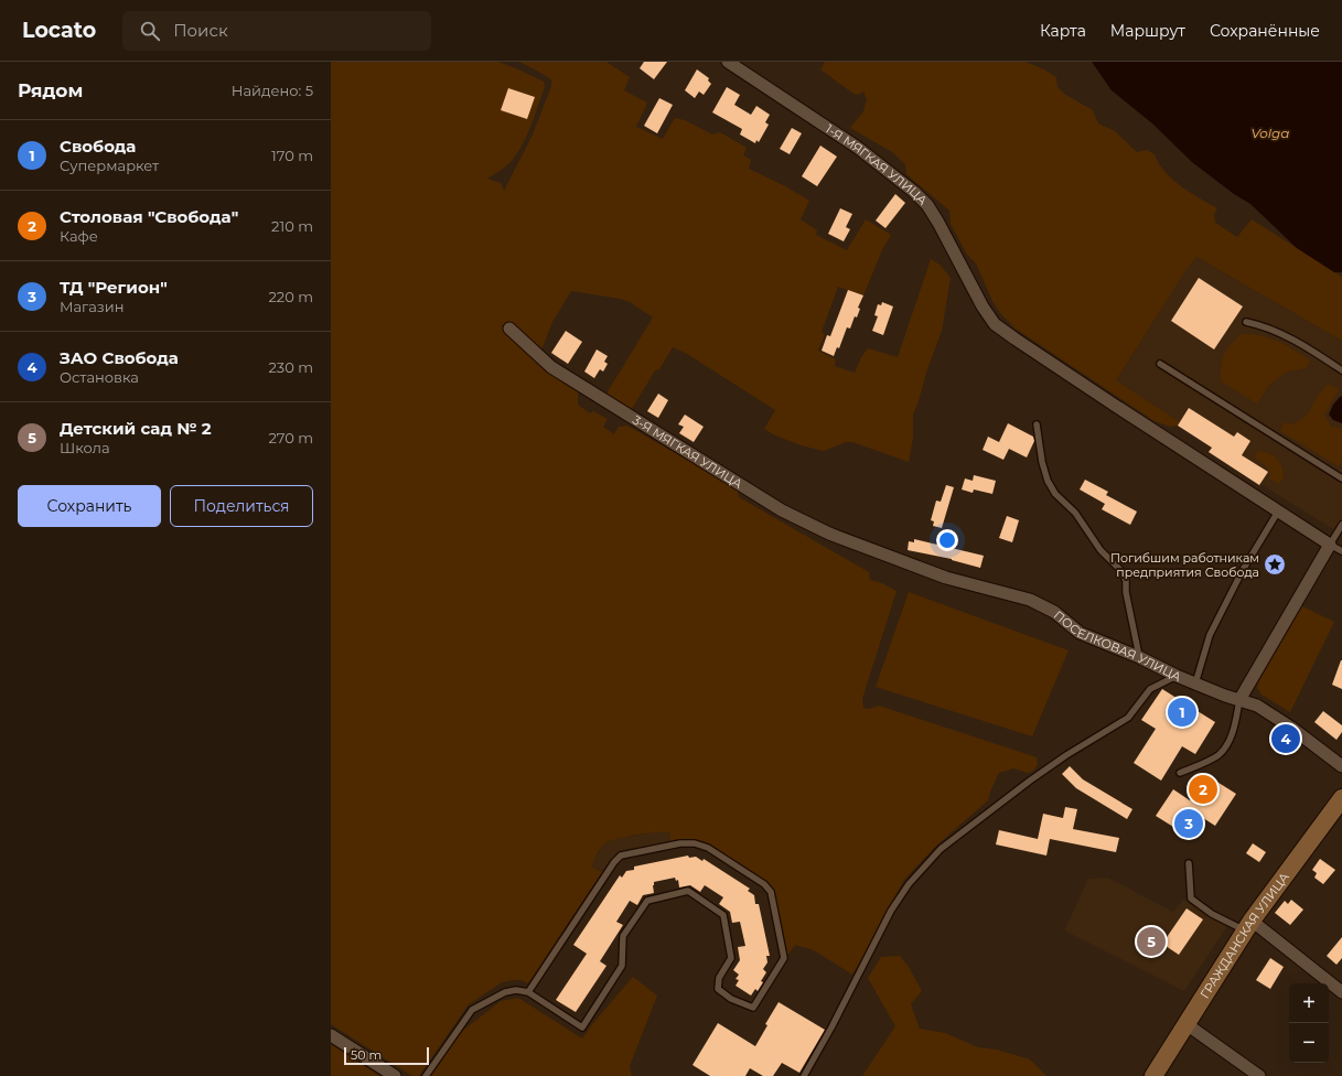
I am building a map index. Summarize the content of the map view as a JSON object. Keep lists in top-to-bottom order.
{
  "streets": {
    "street": [
      "1-Я МЯГКАЯ УЛИЦА",
      "3-Я МЯГКАЯ УЛИЦА",
      "ПОСЕЛКОВАЯ УЛИЦА",
      "ГРАЖДАНСКАЯ УЛИЦА"
    ]
  },
  "crossings": [
    ["3-Я МЯГКАЯ УЛИЦА", "ПОСЕЛКОВАЯ УЛИЦА"]
  ],
  "water": ["Volga"],
  "places": {
    "place": ["Погибшим работникам предприятия Свобода"]
  },
  "scale_bar": "50 m",
  "page": {
    "header": "Locato",
    "search": "Поиск",
    "nav": ["Карта", "Маршрут", "Сохранённые"],
    "heading": ["Рядом", "Найдено: 5"],
    "list": [
      {
        "mark": "1",
        "name": "Свобода",
        "note": "Супермаркет",
        "value": "170 m"
      },
      {
        "mark": "2",
        "name": "Столовая \"Свобода\"",
        "note": "Кафе",
        "value": "210 m"
      },
      {
        "mark": "3",
        "name": "ТД \"Регион\"",
        "note": "Магазин",
        "value": "220 m"
      },
      {
        "mark": "4",
        "name": "ЗАО Свобода",
        "note": "Остановка",
        "value": "230 m"
      },
      {
        "mark": "5",
        "name": "Детский сад № 2",
        "note": "Школа",
        "value": "270 m"
      }
    ],
    "buttons": ["Сохранить", "Поделиться"],
    "pins": [
      "1",
      "4",
      "2",
      "3",
      "5"
    ],
    "map_buttons": ["+", "−"],
    "scale": "50 m"
  }
}
